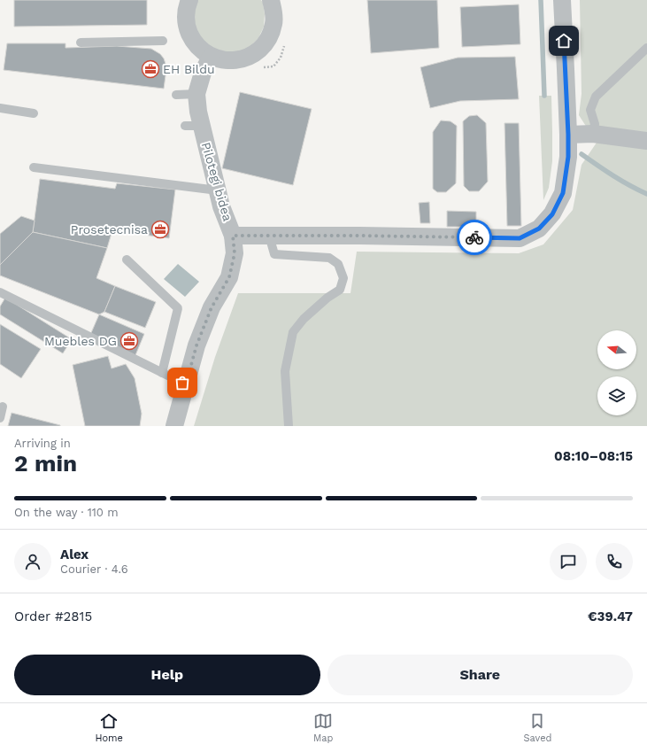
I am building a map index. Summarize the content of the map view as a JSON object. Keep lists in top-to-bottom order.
{
  "streets": {
    "street": ["Pilotegi bidea"]
  },
  "places": {
    "office": ["EH Bildu", "Prosetecnisa", "Muebles DG"]
  },
  "north": "left",
  "page": {
    "heading": ["2 min", "Arriving in", "08:10–08:15"],
    "panel": [
      "Alex",
      "Courier · 4.6",
      "Order #2815",
      "€39.47"
    ],
    "bar": "On the way · 110 m",
    "buttons": ["Help", "Share"],
    "tabs": ["Home", "Map", "Saved"]
  }
}
